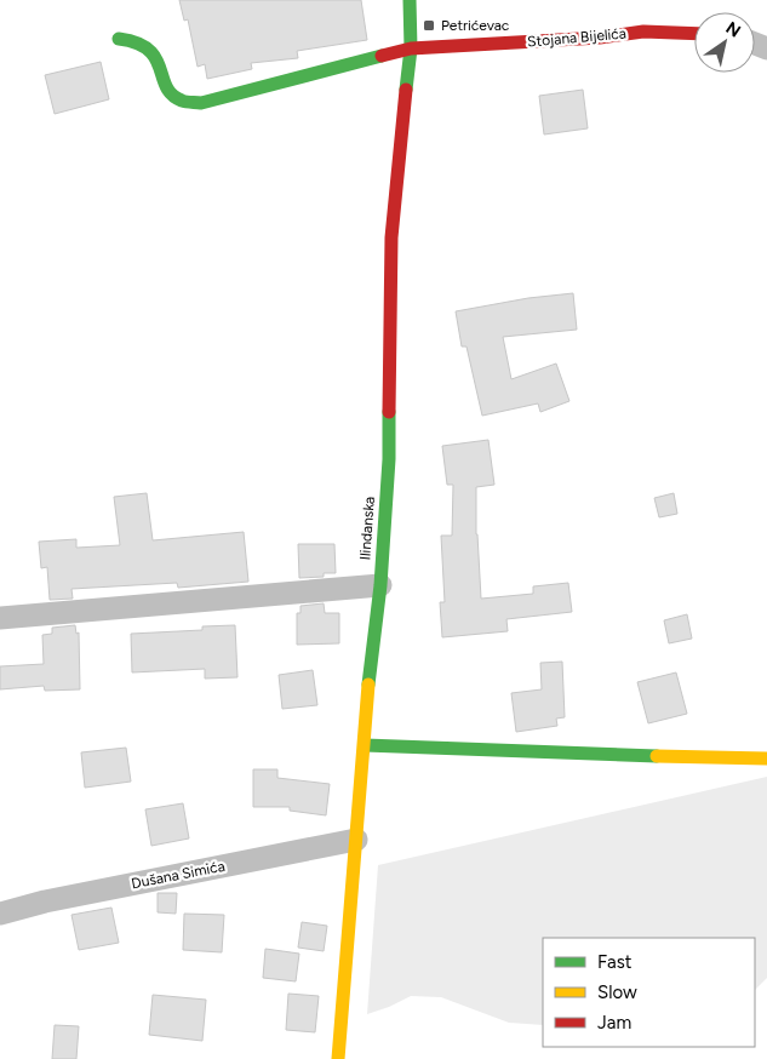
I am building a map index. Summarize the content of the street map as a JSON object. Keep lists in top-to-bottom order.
{
  "streets": {
    "street": ["Stojana Bijelića", "Ilindanska", "Dušana Simića"]
  },
  "crossings": [
    ["Stojana Bijelića", "Ilindanska"],
    ["Ilindanska", "Dušana Simića"]
  ],
  "places": {
    "transit": ["Petrićevac"]
  },
  "legend": ["Fast", "Slow", "Jam"],
  "north": "top right"
}
